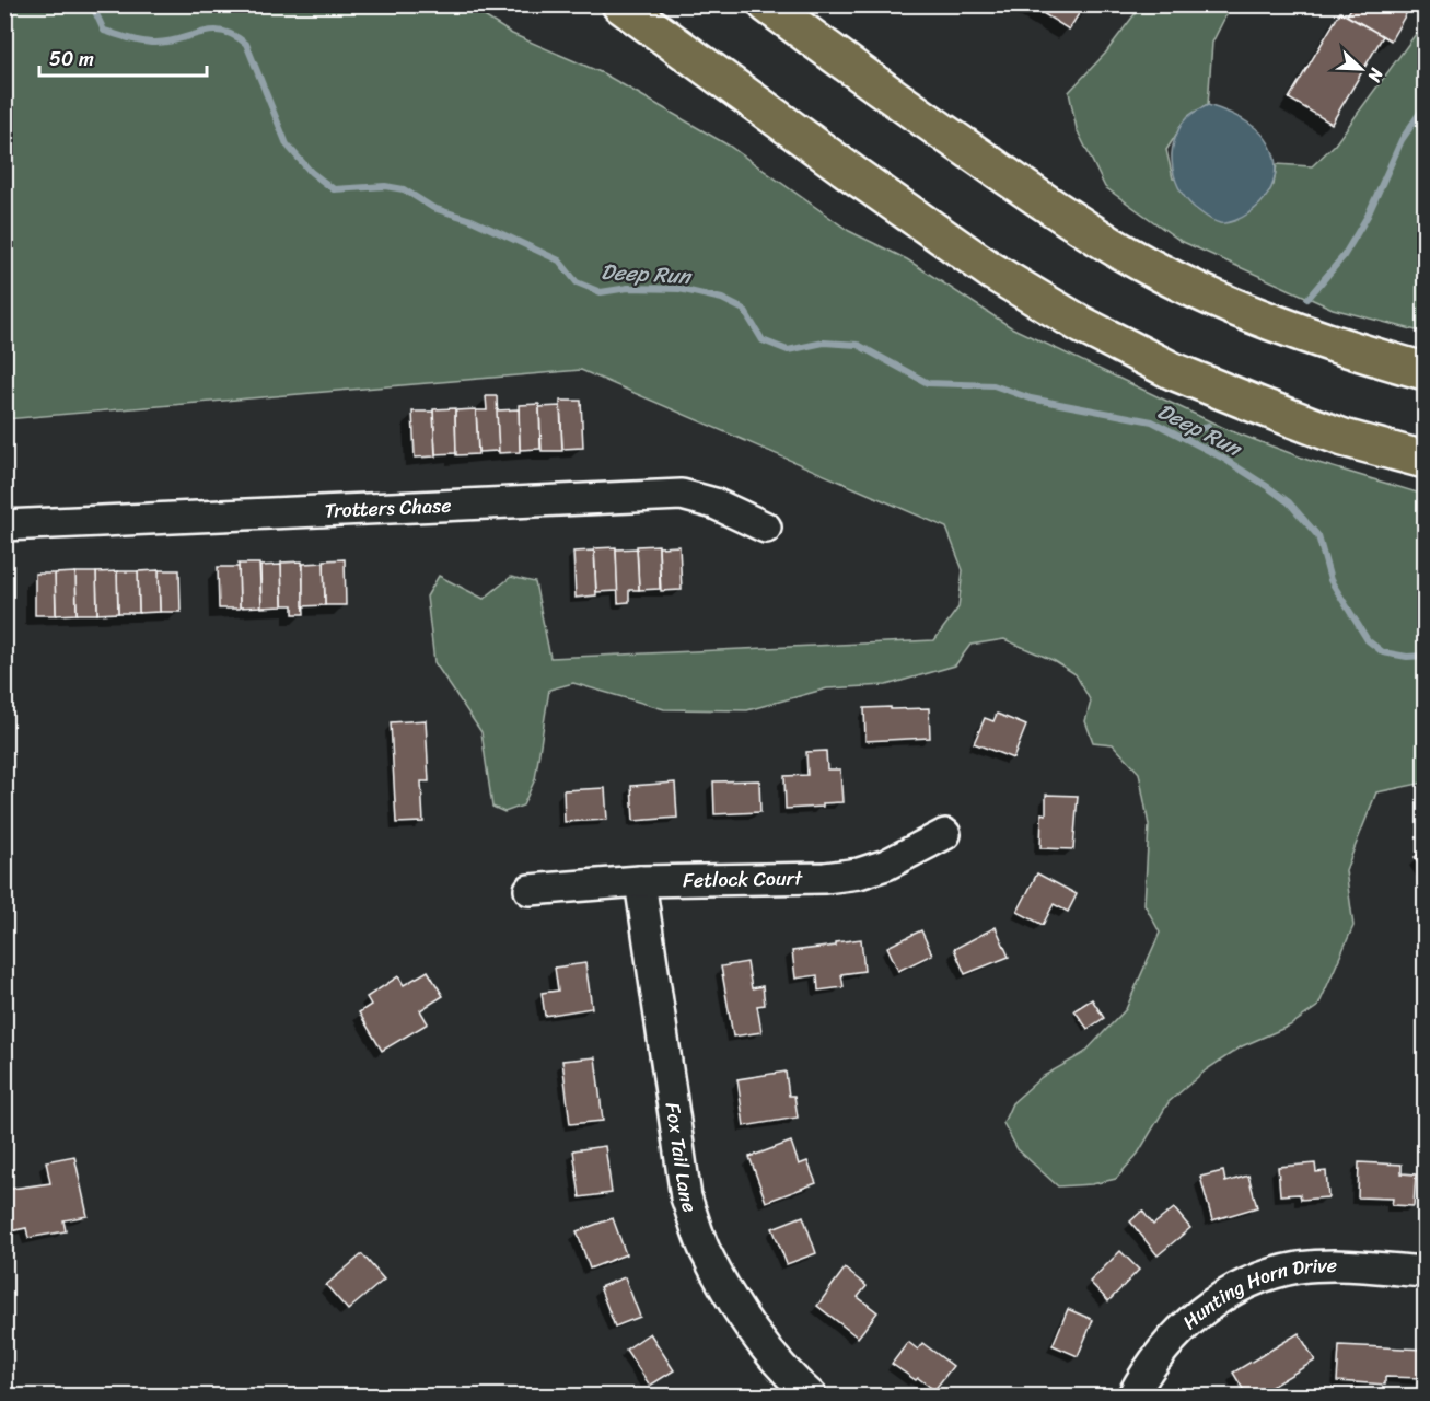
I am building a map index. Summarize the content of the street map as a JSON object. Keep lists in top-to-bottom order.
{
  "streets": {
    "street": [
      "Trotters Chase",
      "Fetlock Court",
      "Fox Tail Lane",
      "Hunting Horn Drive"
    ]
  },
  "crossings": [
    ["Fetlock Court", "Fox Tail Lane"]
  ],
  "water": ["Deep Run"],
  "scale_bar": "50 m",
  "north": "bottom right"
}
